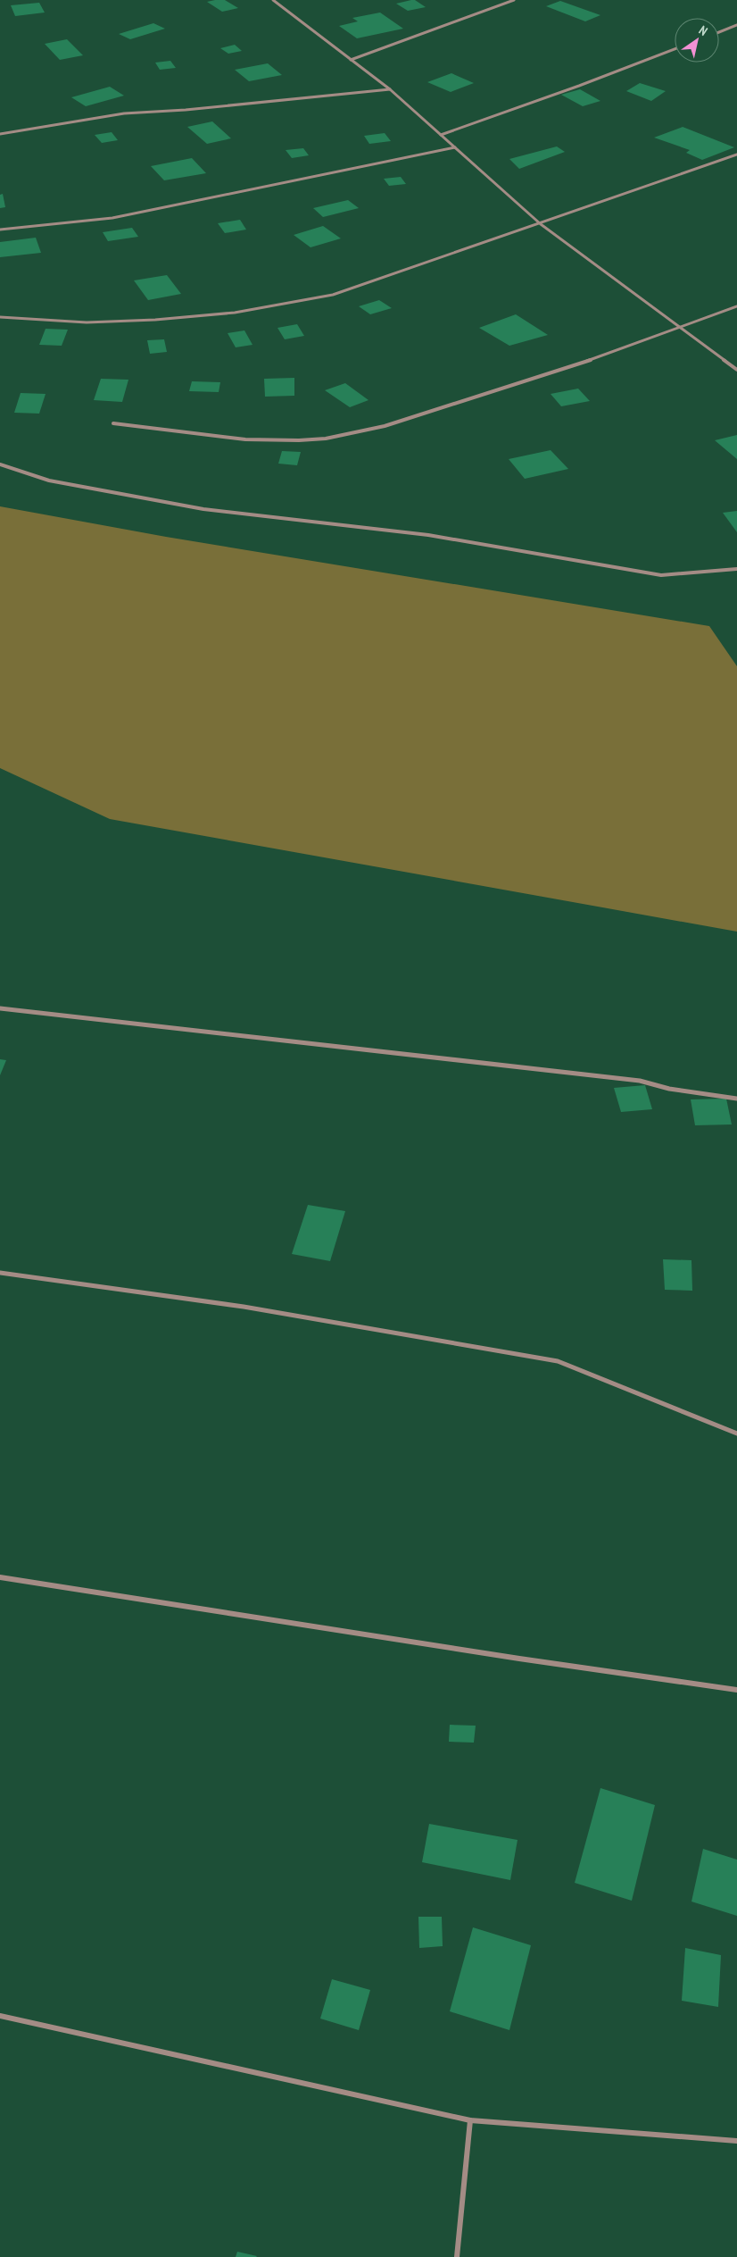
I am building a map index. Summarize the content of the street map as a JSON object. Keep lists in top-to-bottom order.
{
  "north": "top right"
}
